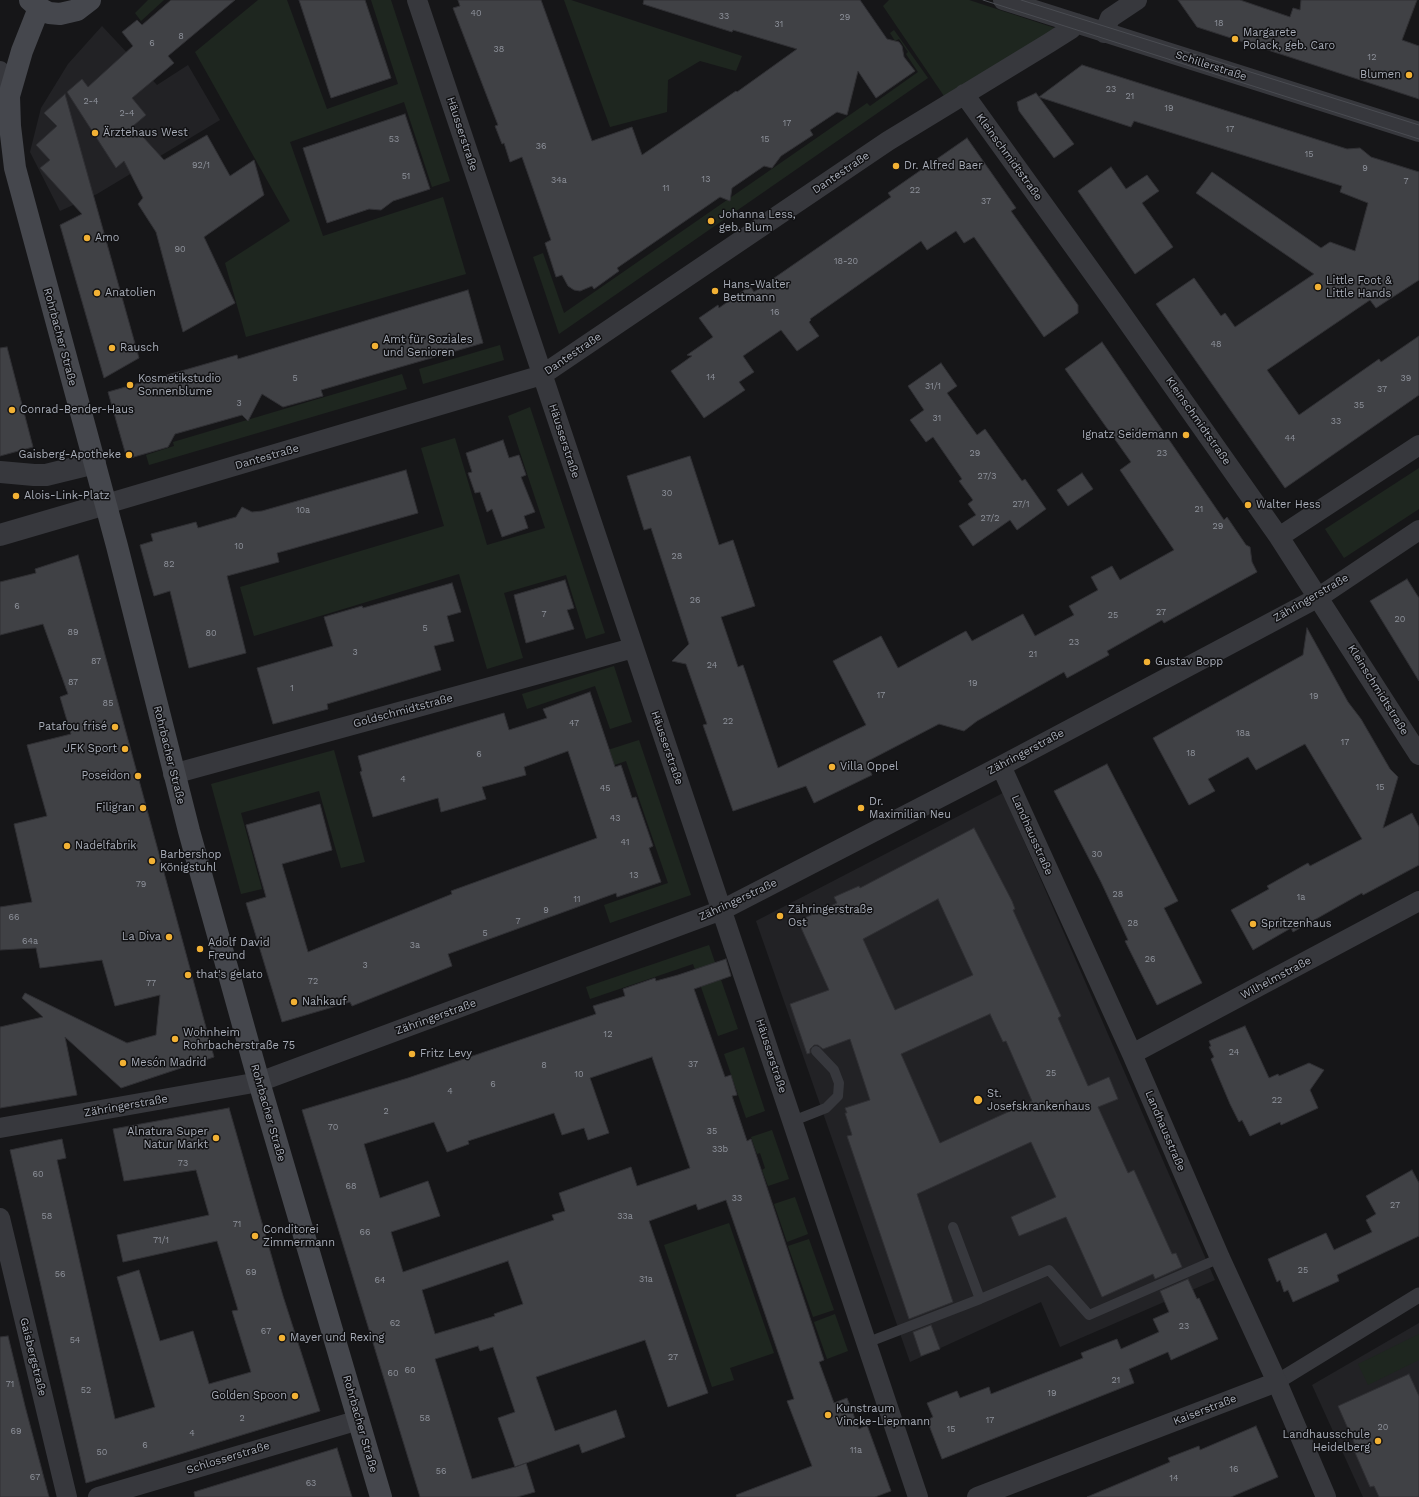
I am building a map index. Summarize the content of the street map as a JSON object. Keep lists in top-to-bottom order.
{
  "streets": {
    "main road": ["Rohrbacher Straße"],
    "street": [
      "Schillerstraße",
      "Häusserstraße",
      "Kleinschmidtstraße",
      "Dantestraße",
      "Zähringerstraße",
      "Goldschmidtstraße",
      "Landhausstraße",
      "Wilhelmstraße",
      "Gaisbergstraße",
      "Kaiserstraße",
      "Schlosserstraße"
    ]
  },
  "crossings": [
    ["Schillerstraße", "Dantestraße"],
    ["Häusserstraße", "Dantestraße"],
    ["Häusserstraße", "Zähringerstraße"],
    ["Häusserstraße", "Goldschmidtstraße"],
    ["Kleinschmidtstraße", "Dantestraße"],
    ["Kleinschmidtstraße", "Zähringerstraße"],
    ["Dantestraße", "Rohrbacher Straße"],
    ["Rohrbacher Straße", "Zähringerstraße"],
    ["Rohrbacher Straße", "Goldschmidtstraße"],
    ["Rohrbacher Straße", "Schlosserstraße"],
    ["Zähringerstraße", "Landhausstraße"],
    ["Landhausstraße", "Wilhelmstraße"],
    ["Landhausstraße", "Kaiserstraße"]
  ],
  "places": [
    "Margarete Polack, geb. Caro",
    "Blumen",
    "Ärztehaus West",
    "Dr. Alfred Baer",
    "Johanna Less, geb. Blum",
    "Amo",
    "Little Foot & Little Hands",
    "Hans-Walter Bettmann",
    "Anatolien",
    "Amt für Soziales und Senioren",
    "Rausch",
    "Kosmetikstudio Sonnenblume",
    "Conrad-Bender-Haus",
    "Ignatz Seidemann",
    "Gaisberg-Apotheke",
    "Alois-Link-Platz",
    "Walter Hess",
    "Gustav Bopp",
    "Patafou frisé",
    "JFK Sport",
    "Villa Oppel",
    "Poseidon",
    "Filigran",
    "Dr. Maximilian Neu",
    "Nadelfabrik",
    "Barbershop Königstuhl",
    "Zähringerstraße Ost",
    "Spritzenhaus",
    "La Diva",
    "Adolf David Freund",
    "that's gelato",
    "Nahkauf",
    "Wohnheim Rohrbacherstraße 75",
    "Fritz Levy",
    "Mesón Madrid",
    "St. Josefskrankenhaus",
    "Alnatura Super Natur Markt",
    "Conditorei Zimmermann",
    "Mayer und Rexing",
    "Golden Spoon",
    "Kunstraum Vincke-Liepmann",
    "Landhausschule Heidelberg"
  ],
  "house_numbers": [
    "40",
    "33",
    "29",
    "18",
    "31",
    "8",
    "6",
    "38",
    "12",
    "23",
    "21",
    "2-4",
    "19",
    "2-4",
    "17",
    "17",
    "53",
    "15",
    "36",
    "15",
    "92/1",
    "9",
    "51",
    "13",
    "34a",
    "7",
    "11",
    "22",
    "37",
    "90",
    "18-20",
    "16",
    "48",
    "14",
    "5",
    "39",
    "31/1",
    "37",
    "3",
    "35",
    "31",
    "33",
    "44",
    "29",
    "23",
    "27/3",
    "30",
    "27/1",
    "21",
    "10a",
    "27/2",
    "29",
    "10",
    "28",
    "82",
    "26",
    "6",
    "27",
    "7",
    "25",
    "20",
    "5",
    "89",
    "80",
    "23",
    "3",
    "21",
    "87",
    "24",
    "87",
    "19",
    "1",
    "17",
    "19",
    "85",
    "22",
    "47",
    "18a",
    "17",
    "18",
    "6",
    "4",
    "15",
    "45",
    "43",
    "41",
    "30",
    "13",
    "79",
    "28",
    "1a",
    "11",
    "9",
    "66",
    "7",
    "28",
    "5",
    "64a",
    "3a",
    "26",
    "3",
    "72",
    "77",
    "12",
    "24",
    "37",
    "8",
    "25",
    "10",
    "6",
    "4",
    "22",
    "2",
    "70",
    "35",
    "33b",
    "73",
    "60",
    "68",
    "33",
    "27",
    "58",
    "33a",
    "71",
    "66",
    "71/1",
    "25",
    "69",
    "56",
    "31a",
    "64",
    "62",
    "23",
    "67",
    "54",
    "27",
    "60",
    "60",
    "21",
    "71",
    "52",
    "19",
    "2",
    "58",
    "17",
    "20",
    "15",
    "69",
    "4",
    "6",
    "11a",
    "50",
    "16",
    "56",
    "67",
    "14",
    "63"
  ]
}
